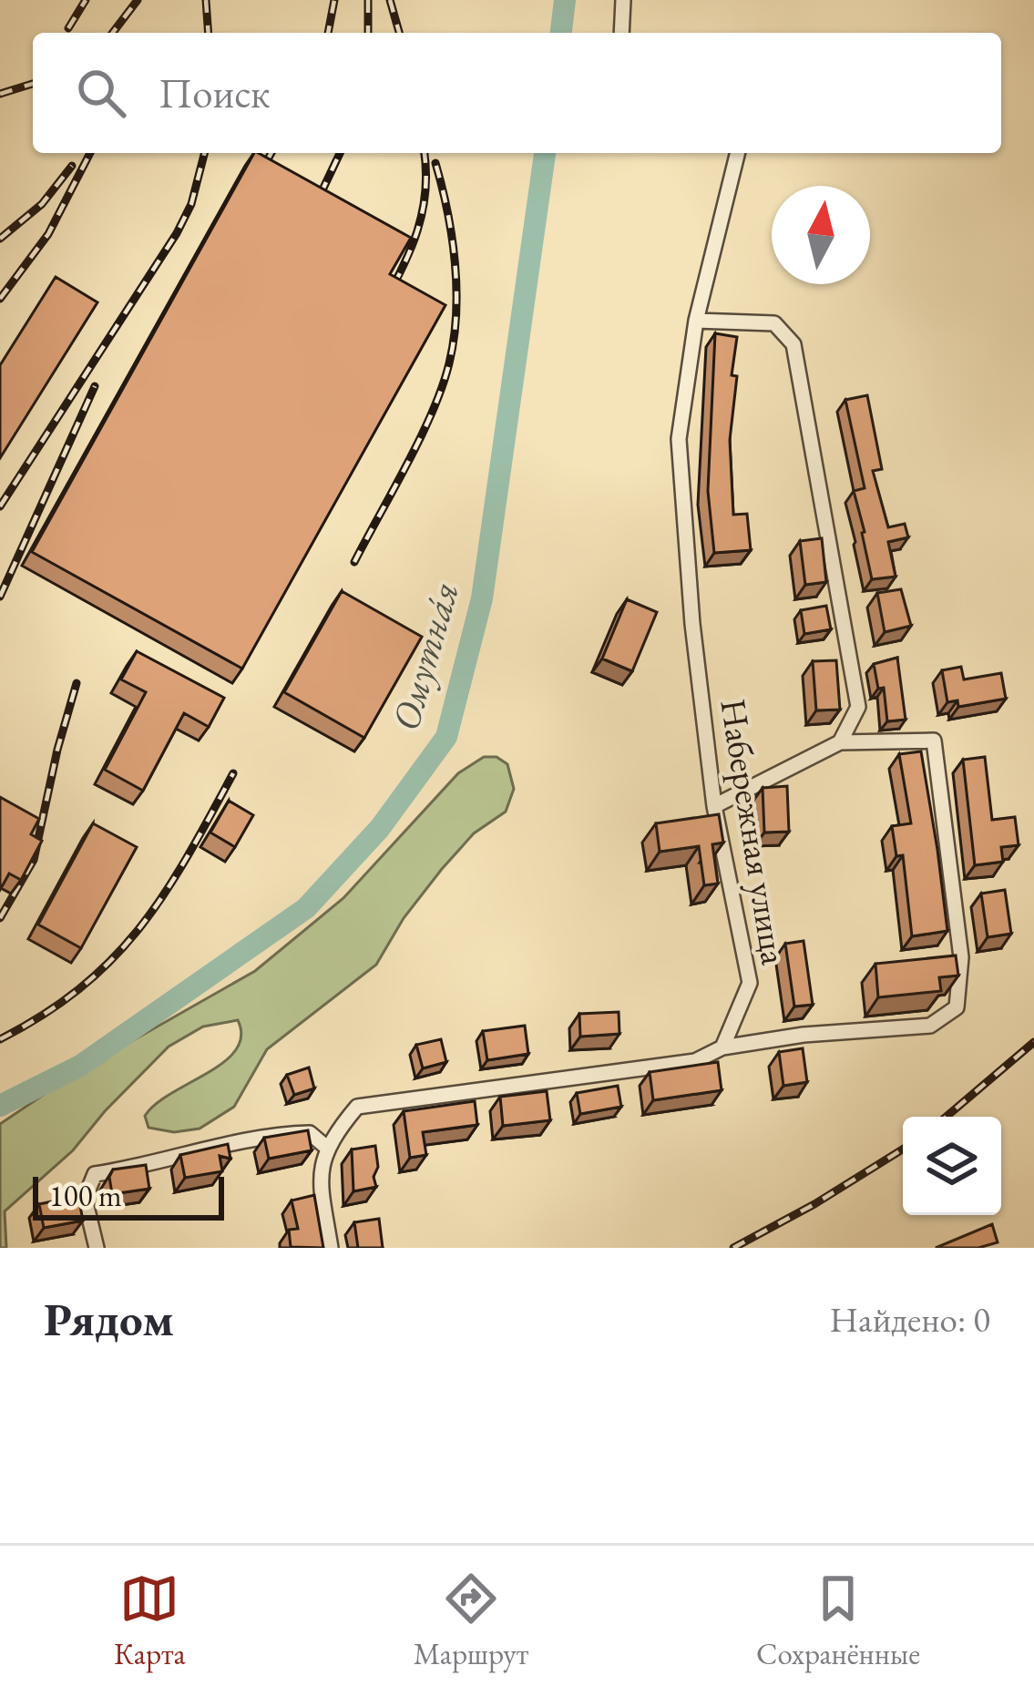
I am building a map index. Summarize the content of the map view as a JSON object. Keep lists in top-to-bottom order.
{
  "streets": {
    "street": ["Набережная улица"]
  },
  "water": ["Омутна́я"],
  "scale_bar": "100 m",
  "north": "top",
  "page": {
    "search": "Поиск",
    "scale": "100 m",
    "heading": ["Рядом", "Найдено: 0"],
    "nav": ["Карта", "Маршрут", "Сохранённые"]
  }
}
